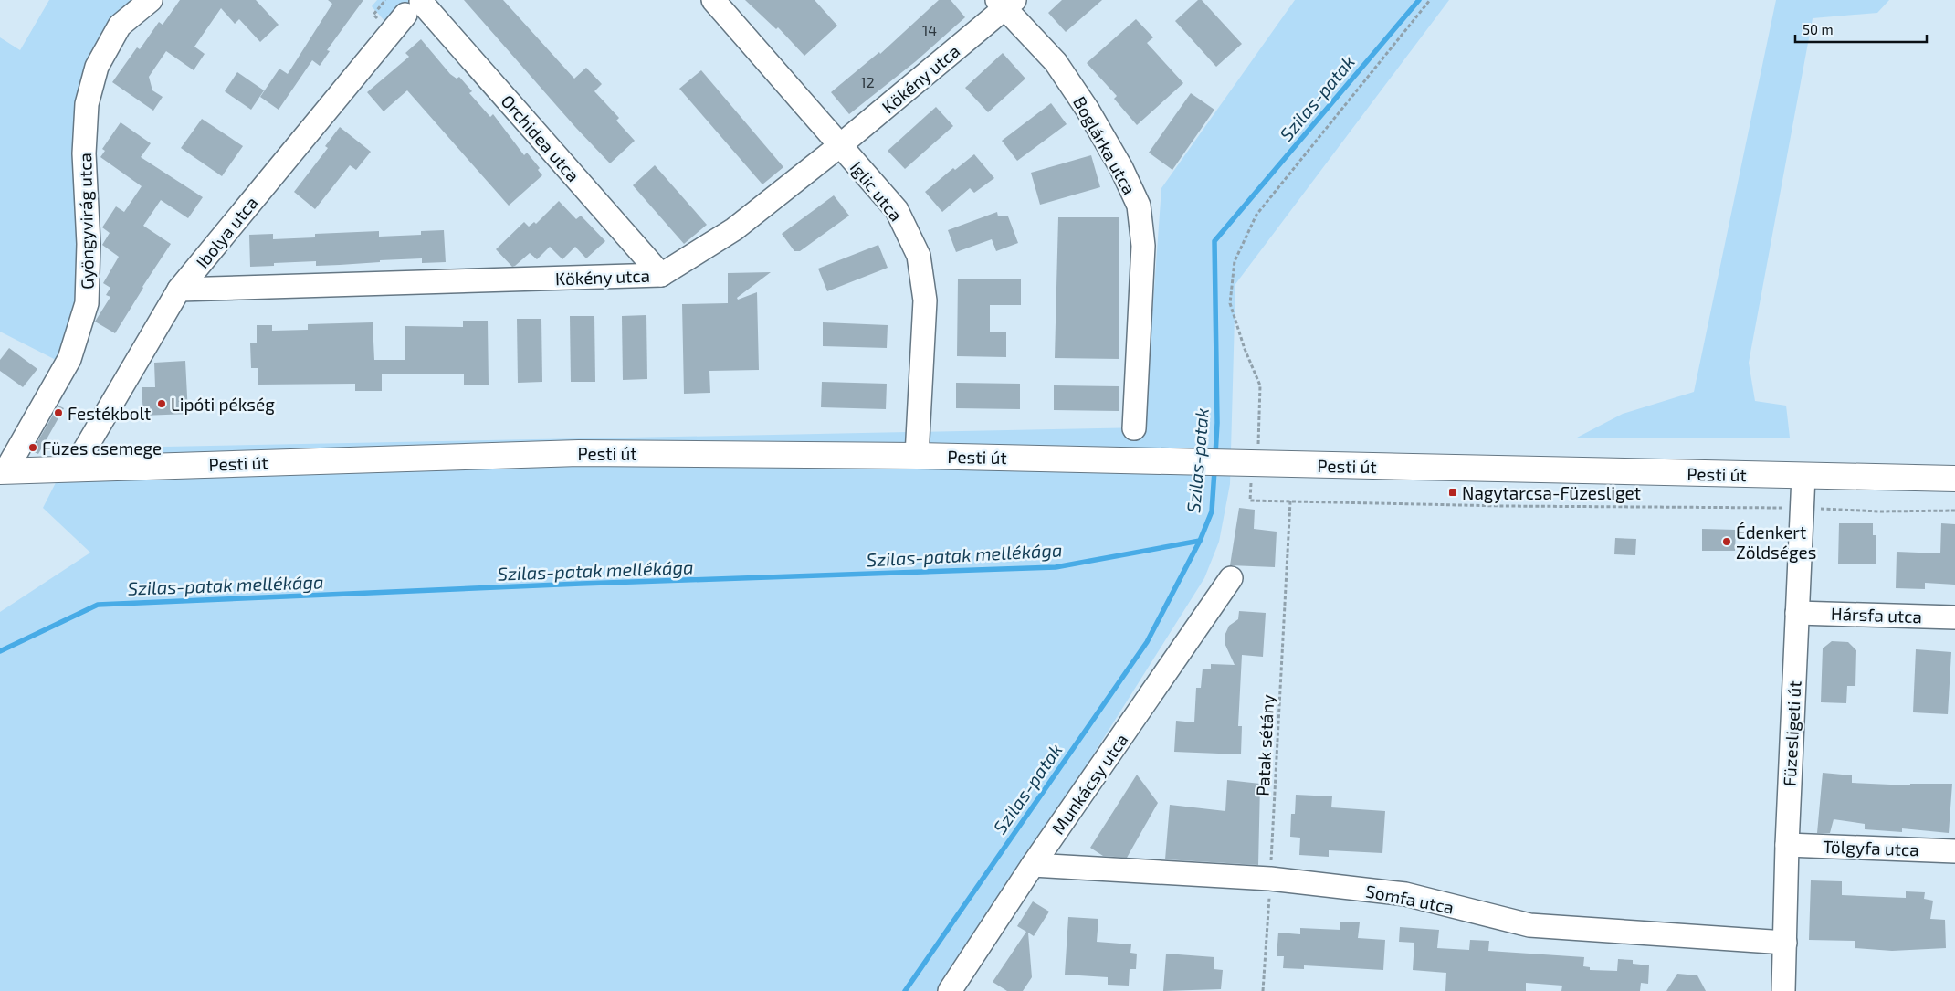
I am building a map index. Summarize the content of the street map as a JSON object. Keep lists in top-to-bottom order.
{
  "streets": {
    "main road": ["Pesti út"],
    "street": [
      "Kökény utca",
      "Orchidea utca",
      "Boglárka utca",
      "Iglic utca",
      "Gyöngyvirág utca",
      "Ibolya utca",
      "Hársfa utca",
      "Füzesligeti út",
      "Munkácsy utca",
      "Tölgyfa utca",
      "Somfa utca"
    ],
    "path": ["Patak sétány"]
  },
  "crossings": [
    ["Kökény utca", "Orchidea utca"],
    ["Kökény utca", "Boglárka utca"],
    ["Kökény utca", "Iglic utca"],
    ["Kökény utca", "Ibolya utca"],
    ["Orchidea utca", "Ibolya utca"],
    ["Iglic utca", "Pesti út"],
    ["Gyöngyvirág utca", "Pesti út"],
    ["Ibolya utca", "Pesti út"],
    ["Pesti út", "Füzesligeti út"],
    ["Hársfa utca", "Füzesligeti út"],
    ["Füzesligeti út", "Tölgyfa utca"],
    ["Füzesligeti út", "Somfa utca"],
    ["Patak sétány", "Somfa utca"],
    ["Munkácsy utca", "Somfa utca"]
  ],
  "water": ["Szilas-patak", "Szilas-patak mellékága"],
  "places": {
    "other": [
      "Lipóti pékség",
      "Festékbolt",
      "Füzes csemege",
      "Édenkert Zöldséges"
    ],
    "transit": ["Nagytarcsa-Füzesliget"]
  },
  "house_numbers": ["14", "12"],
  "scale_bar": "50 m"
}
